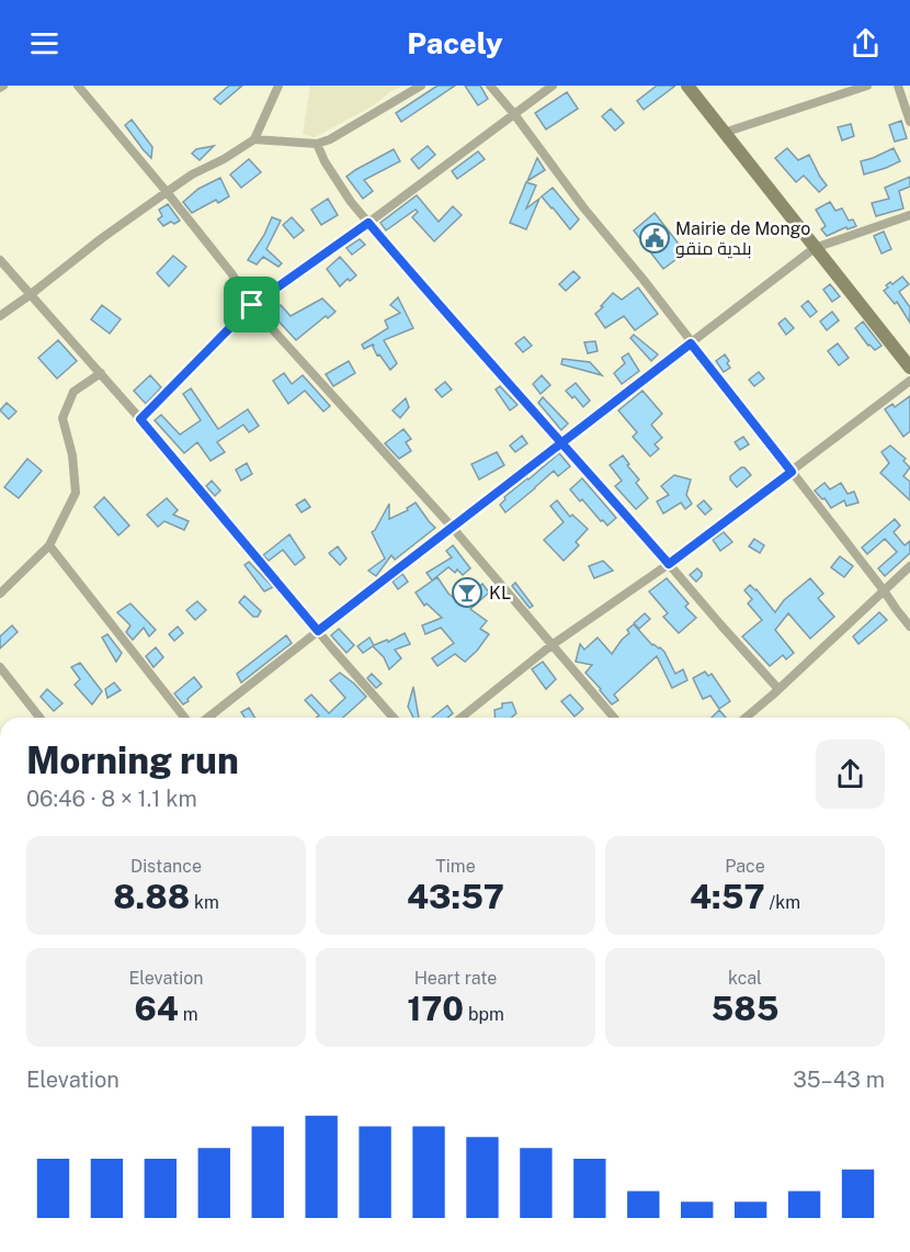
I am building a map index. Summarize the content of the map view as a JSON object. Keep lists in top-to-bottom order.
{
  "places": {
    "public building": ["Mairie de Mongo بلدية منقو"],
    "bar": ["KL"]
  },
  "page": {
    "header": "Pacely",
    "heading": ["Morning run", "06:46 · 8 × 1.1 km"],
    "stats": [
      ["Distance", "8.88 km"],
      ["Time", "43:57"],
      ["Pace", "4:57 /km"],
      ["Elevation", "64 m"],
      ["Heart rate", "170 bpm"],
      ["kcal", "585"]
    ],
    "chart": ["Elevation", "35–43 m"]
  }
}
